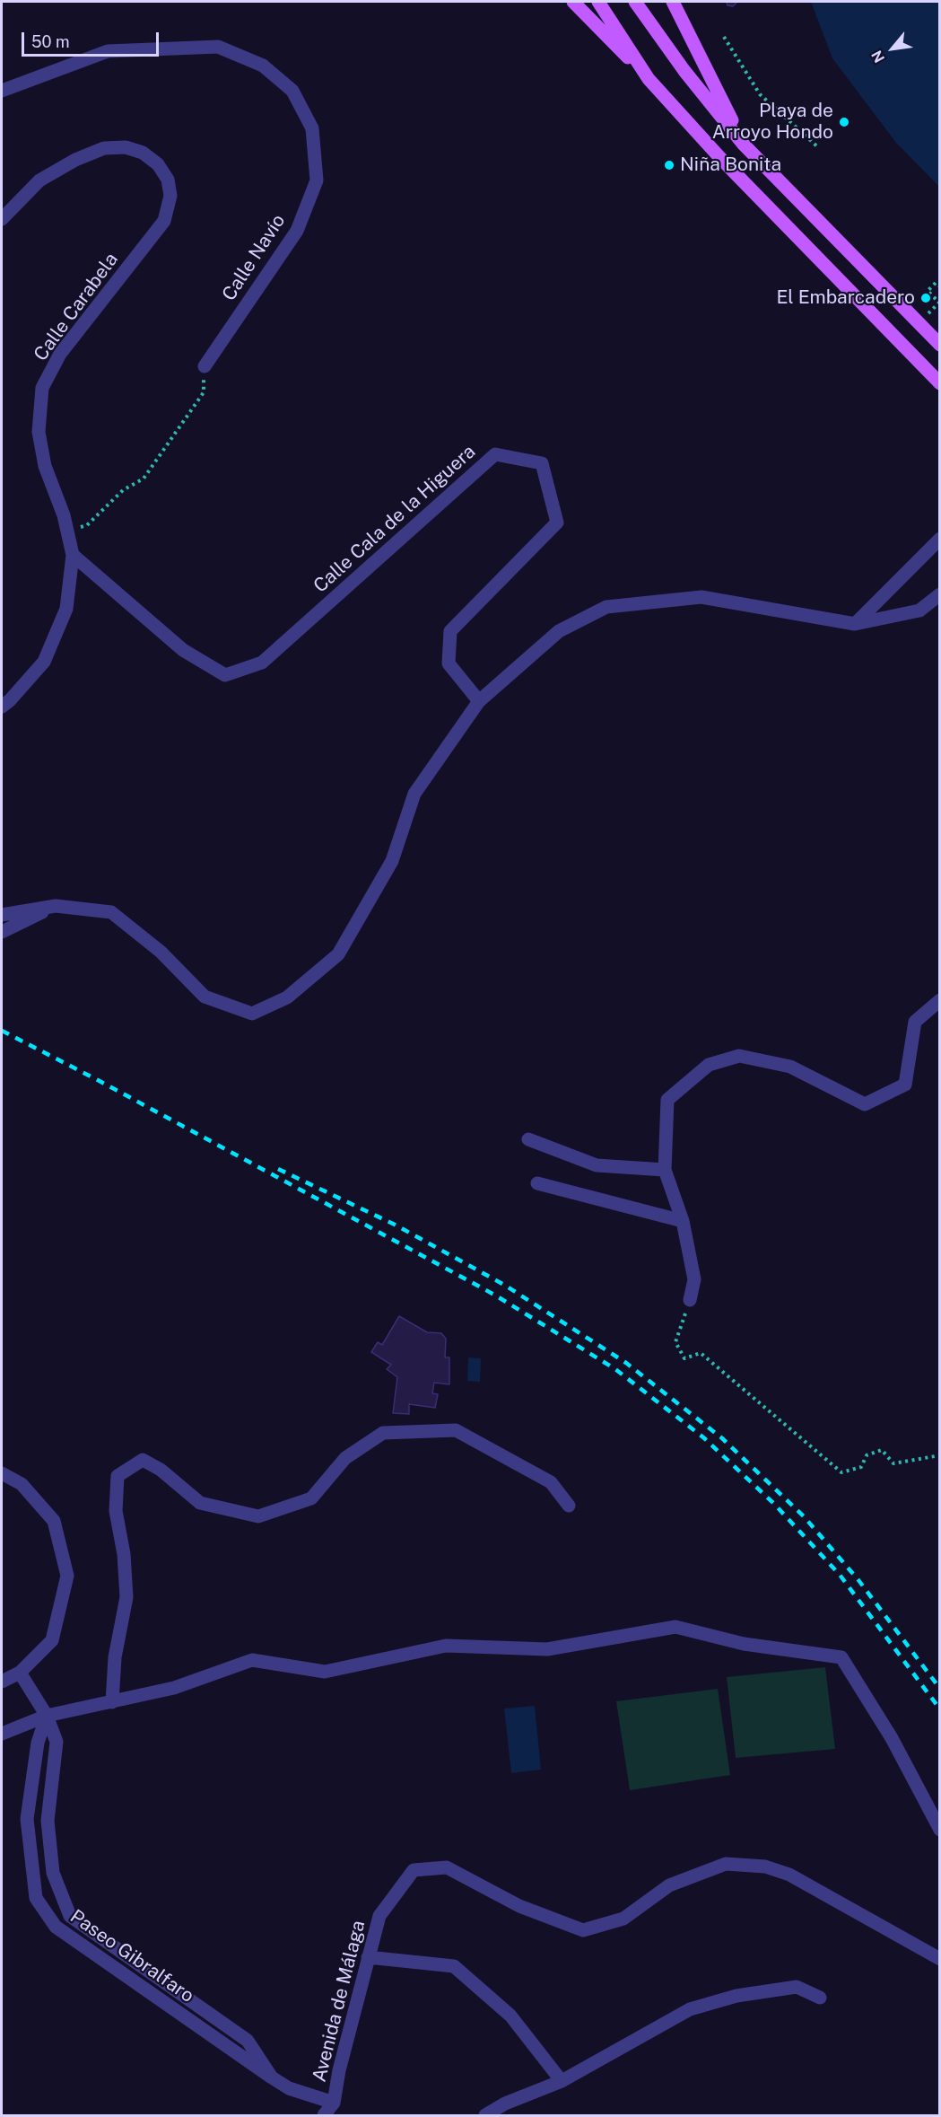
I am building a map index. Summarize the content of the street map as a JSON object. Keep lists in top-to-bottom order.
{
  "streets": {
    "street": [
      "Calle Navío",
      "Calle Carabela",
      "Calle Cala de la Higuera",
      "Paseo Gibralfaro",
      "Avenida de Málaga"
    ]
  },
  "crossings": [
    ["Calle Carabela", "Calle Cala de la Higuera"],
    ["Paseo Gibralfaro", "Avenida de Málaga"]
  ],
  "places": ["Playa de Arroyo Hondo", "Niña Bonita", "El Embarcadero"],
  "scale_bar": "50 m",
  "north": "bottom left"
}
